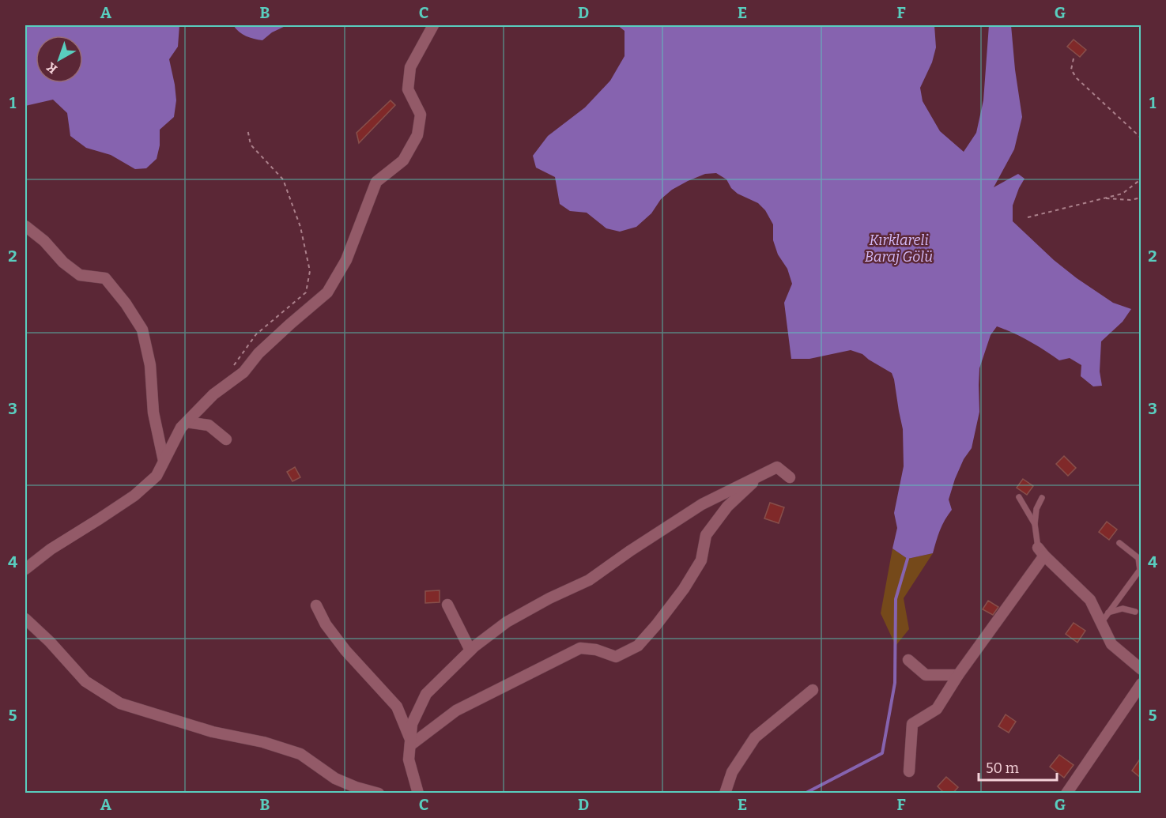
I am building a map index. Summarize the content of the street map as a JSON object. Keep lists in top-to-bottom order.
{
  "water": ["Kırklareli Baraj Gölü"],
  "scale_bar": "50 m",
  "north": "bottom left",
  "grid": {
    "columns": [
      "A",
      "B",
      "C",
      "D",
      "E",
      "F",
      "G"
    ],
    "rows": [
      "1",
      "2",
      "3",
      "4",
      "5"
    ]
  }
}
